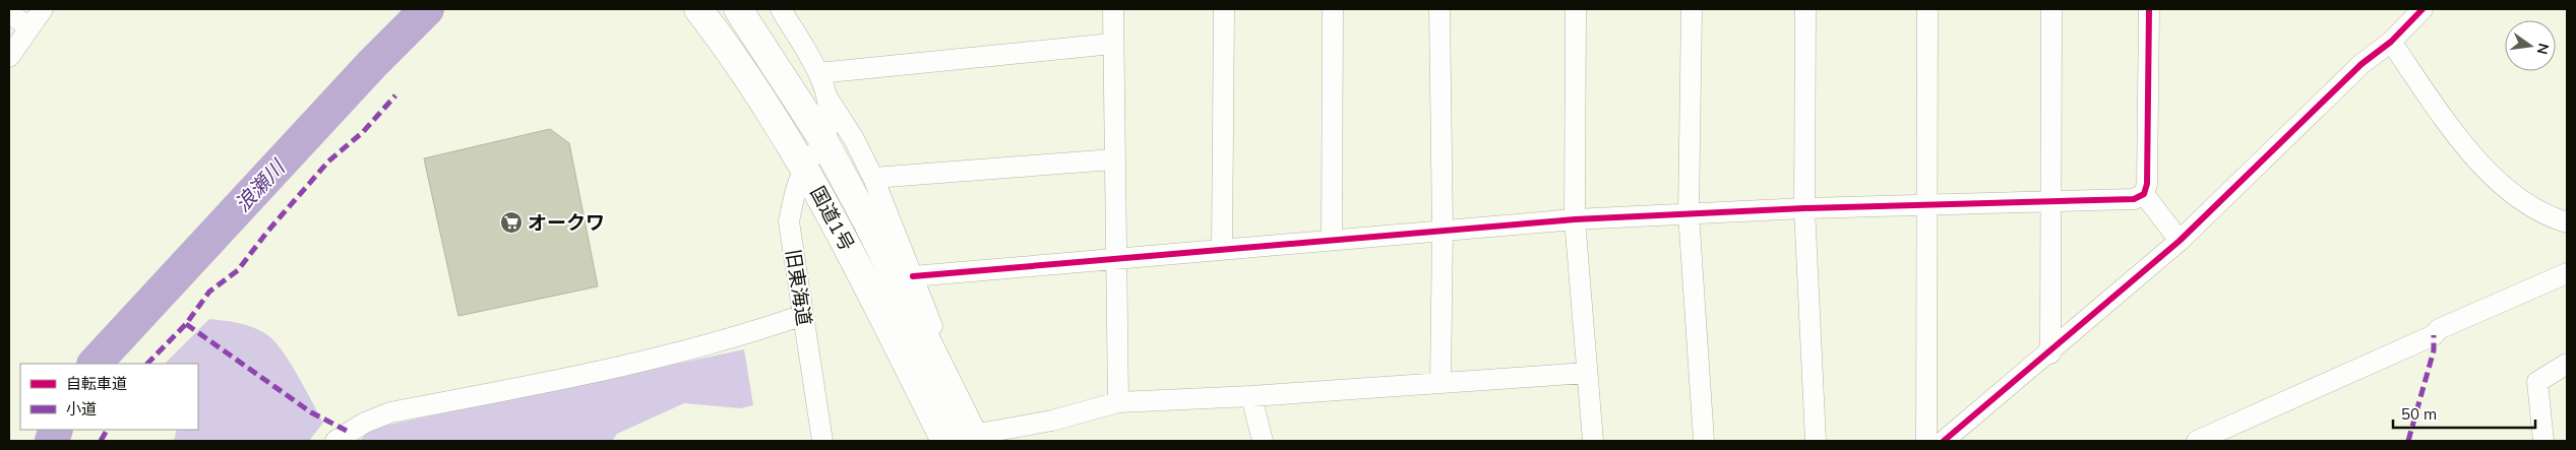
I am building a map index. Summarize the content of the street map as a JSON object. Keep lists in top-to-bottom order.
{
  "streets": {
    "highway": ["国道1号"],
    "street": ["旧東海道"]
  },
  "crossings": [
    ["国道1号", "旧東海道"]
  ],
  "water": ["浪瀬川"],
  "places": {
    "supermarket": ["オークワ"]
  },
  "legend": ["自転車道", "小道"],
  "scale_bar": "50 m",
  "north": "right"
}
